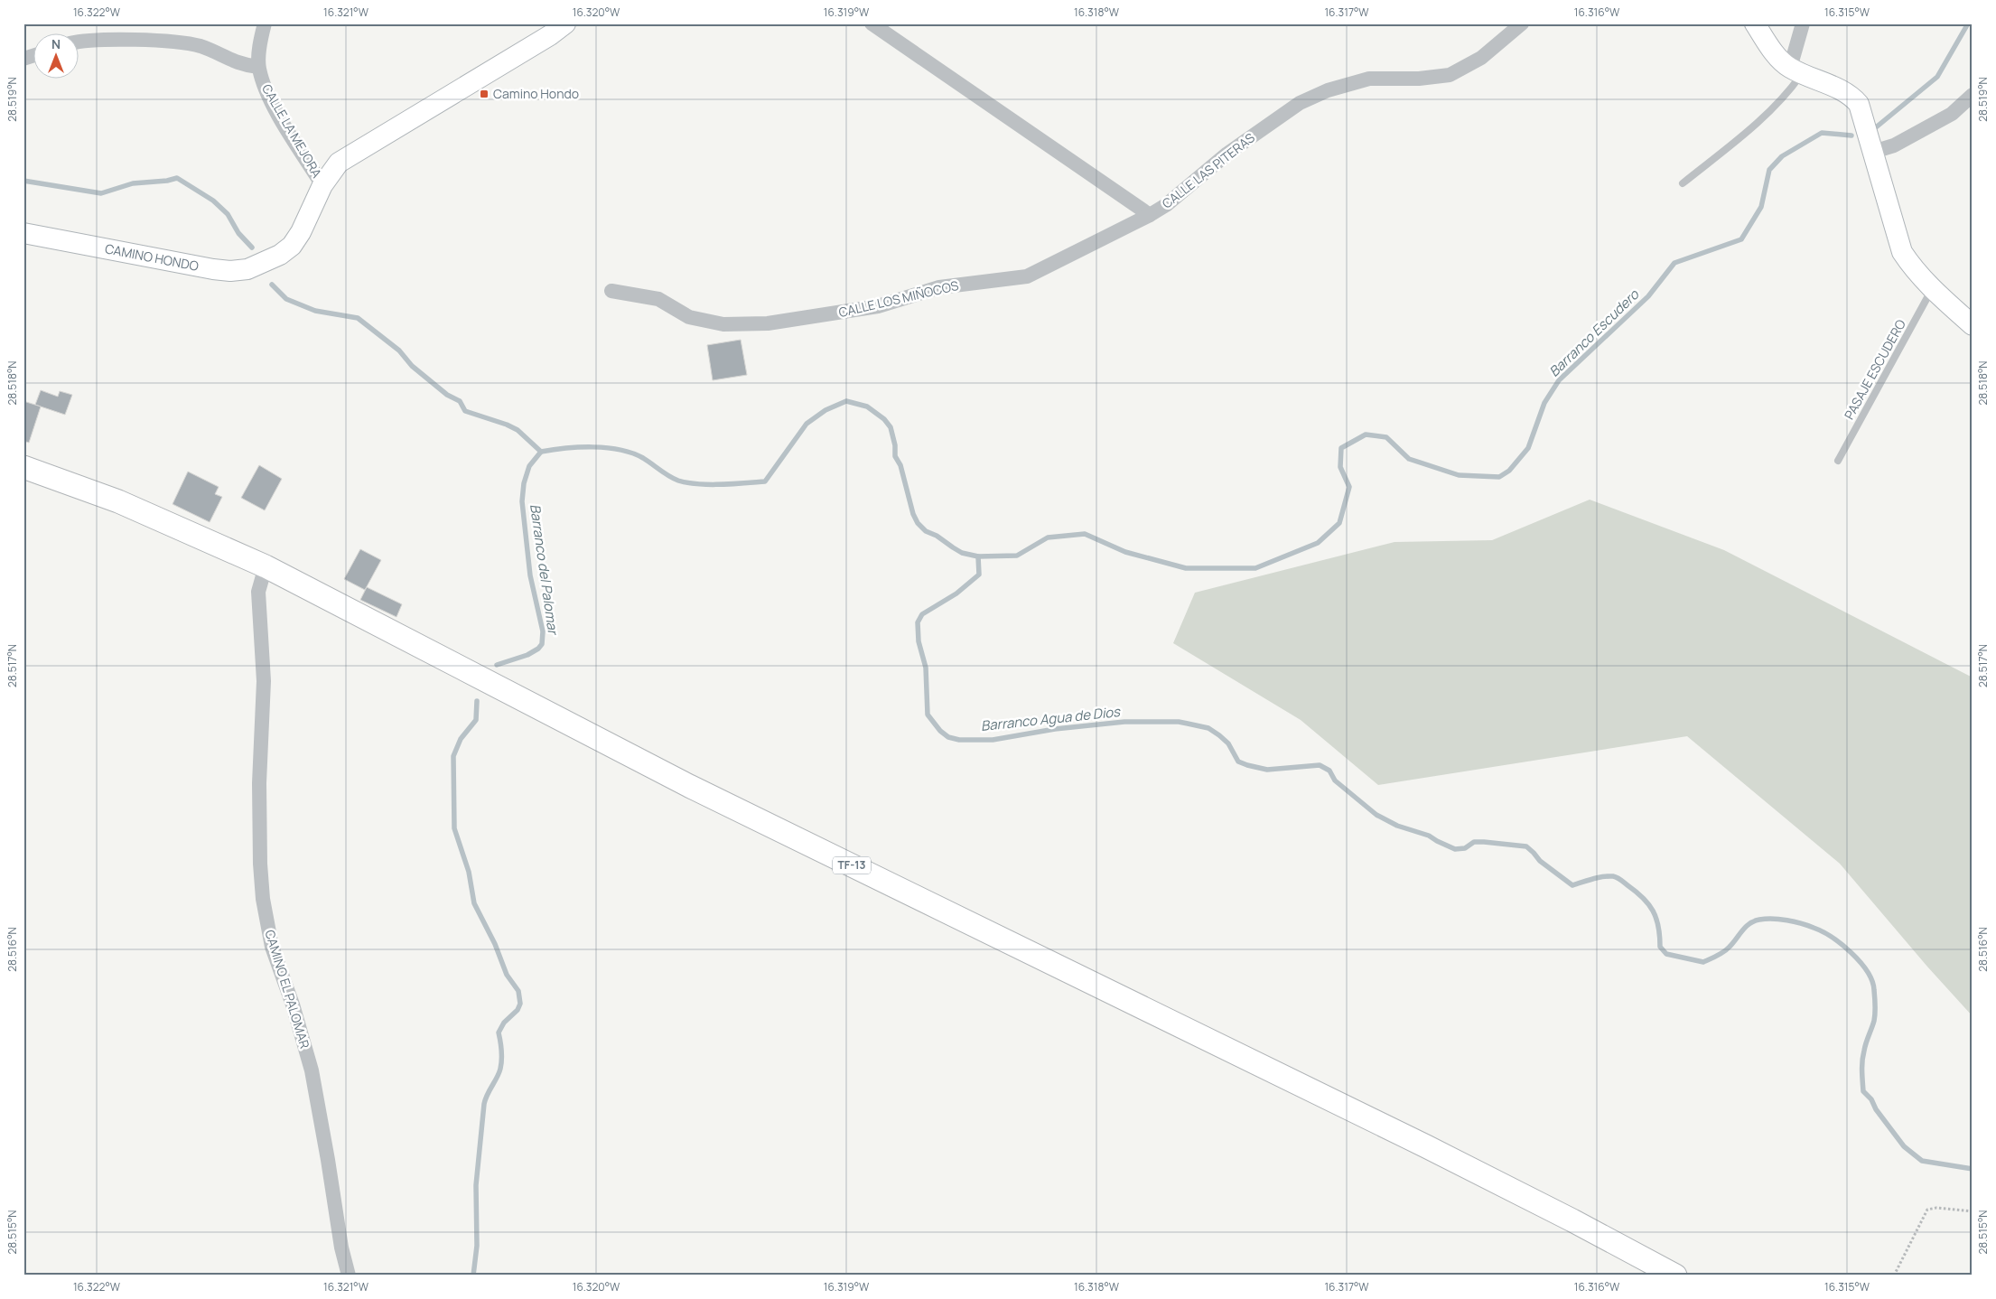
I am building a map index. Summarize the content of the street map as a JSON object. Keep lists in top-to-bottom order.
{
  "streets": {
    "main road": ["TF-13"],
    "street": [
      "CALLE LA MEJORA",
      "CALLE LAS PITERAS",
      "CAMINO HONDO",
      "CALLE LOS MIÑOCOS",
      "CAMINO EL PALOMAR"
    ],
    "lane": ["PASAJE ESCUDERO"]
  },
  "crossings": [
    ["CALLE LA MEJORA", "CAMINO HONDO"],
    ["CALLE LAS PITERAS", "CALLE LOS MIÑOCOS"],
    ["TF-13", "CAMINO EL PALOMAR"]
  ],
  "water": ["Barranco Escudero", "Barranco del Palomar", "Barranco Agua de Dios"],
  "places": {
    "transit": ["Camino Hondo"]
  },
  "north": "top",
  "coordinates": [
    "16.322°W",
    "16.321°W",
    "16.320°W",
    "16.319°W",
    "16.318°W",
    "16.317°W",
    "16.316°W",
    "16.315°W",
    "28.519°N",
    "28.518°N",
    "28.517°N",
    "28.516°N",
    "28.515°N"
  ]
}
